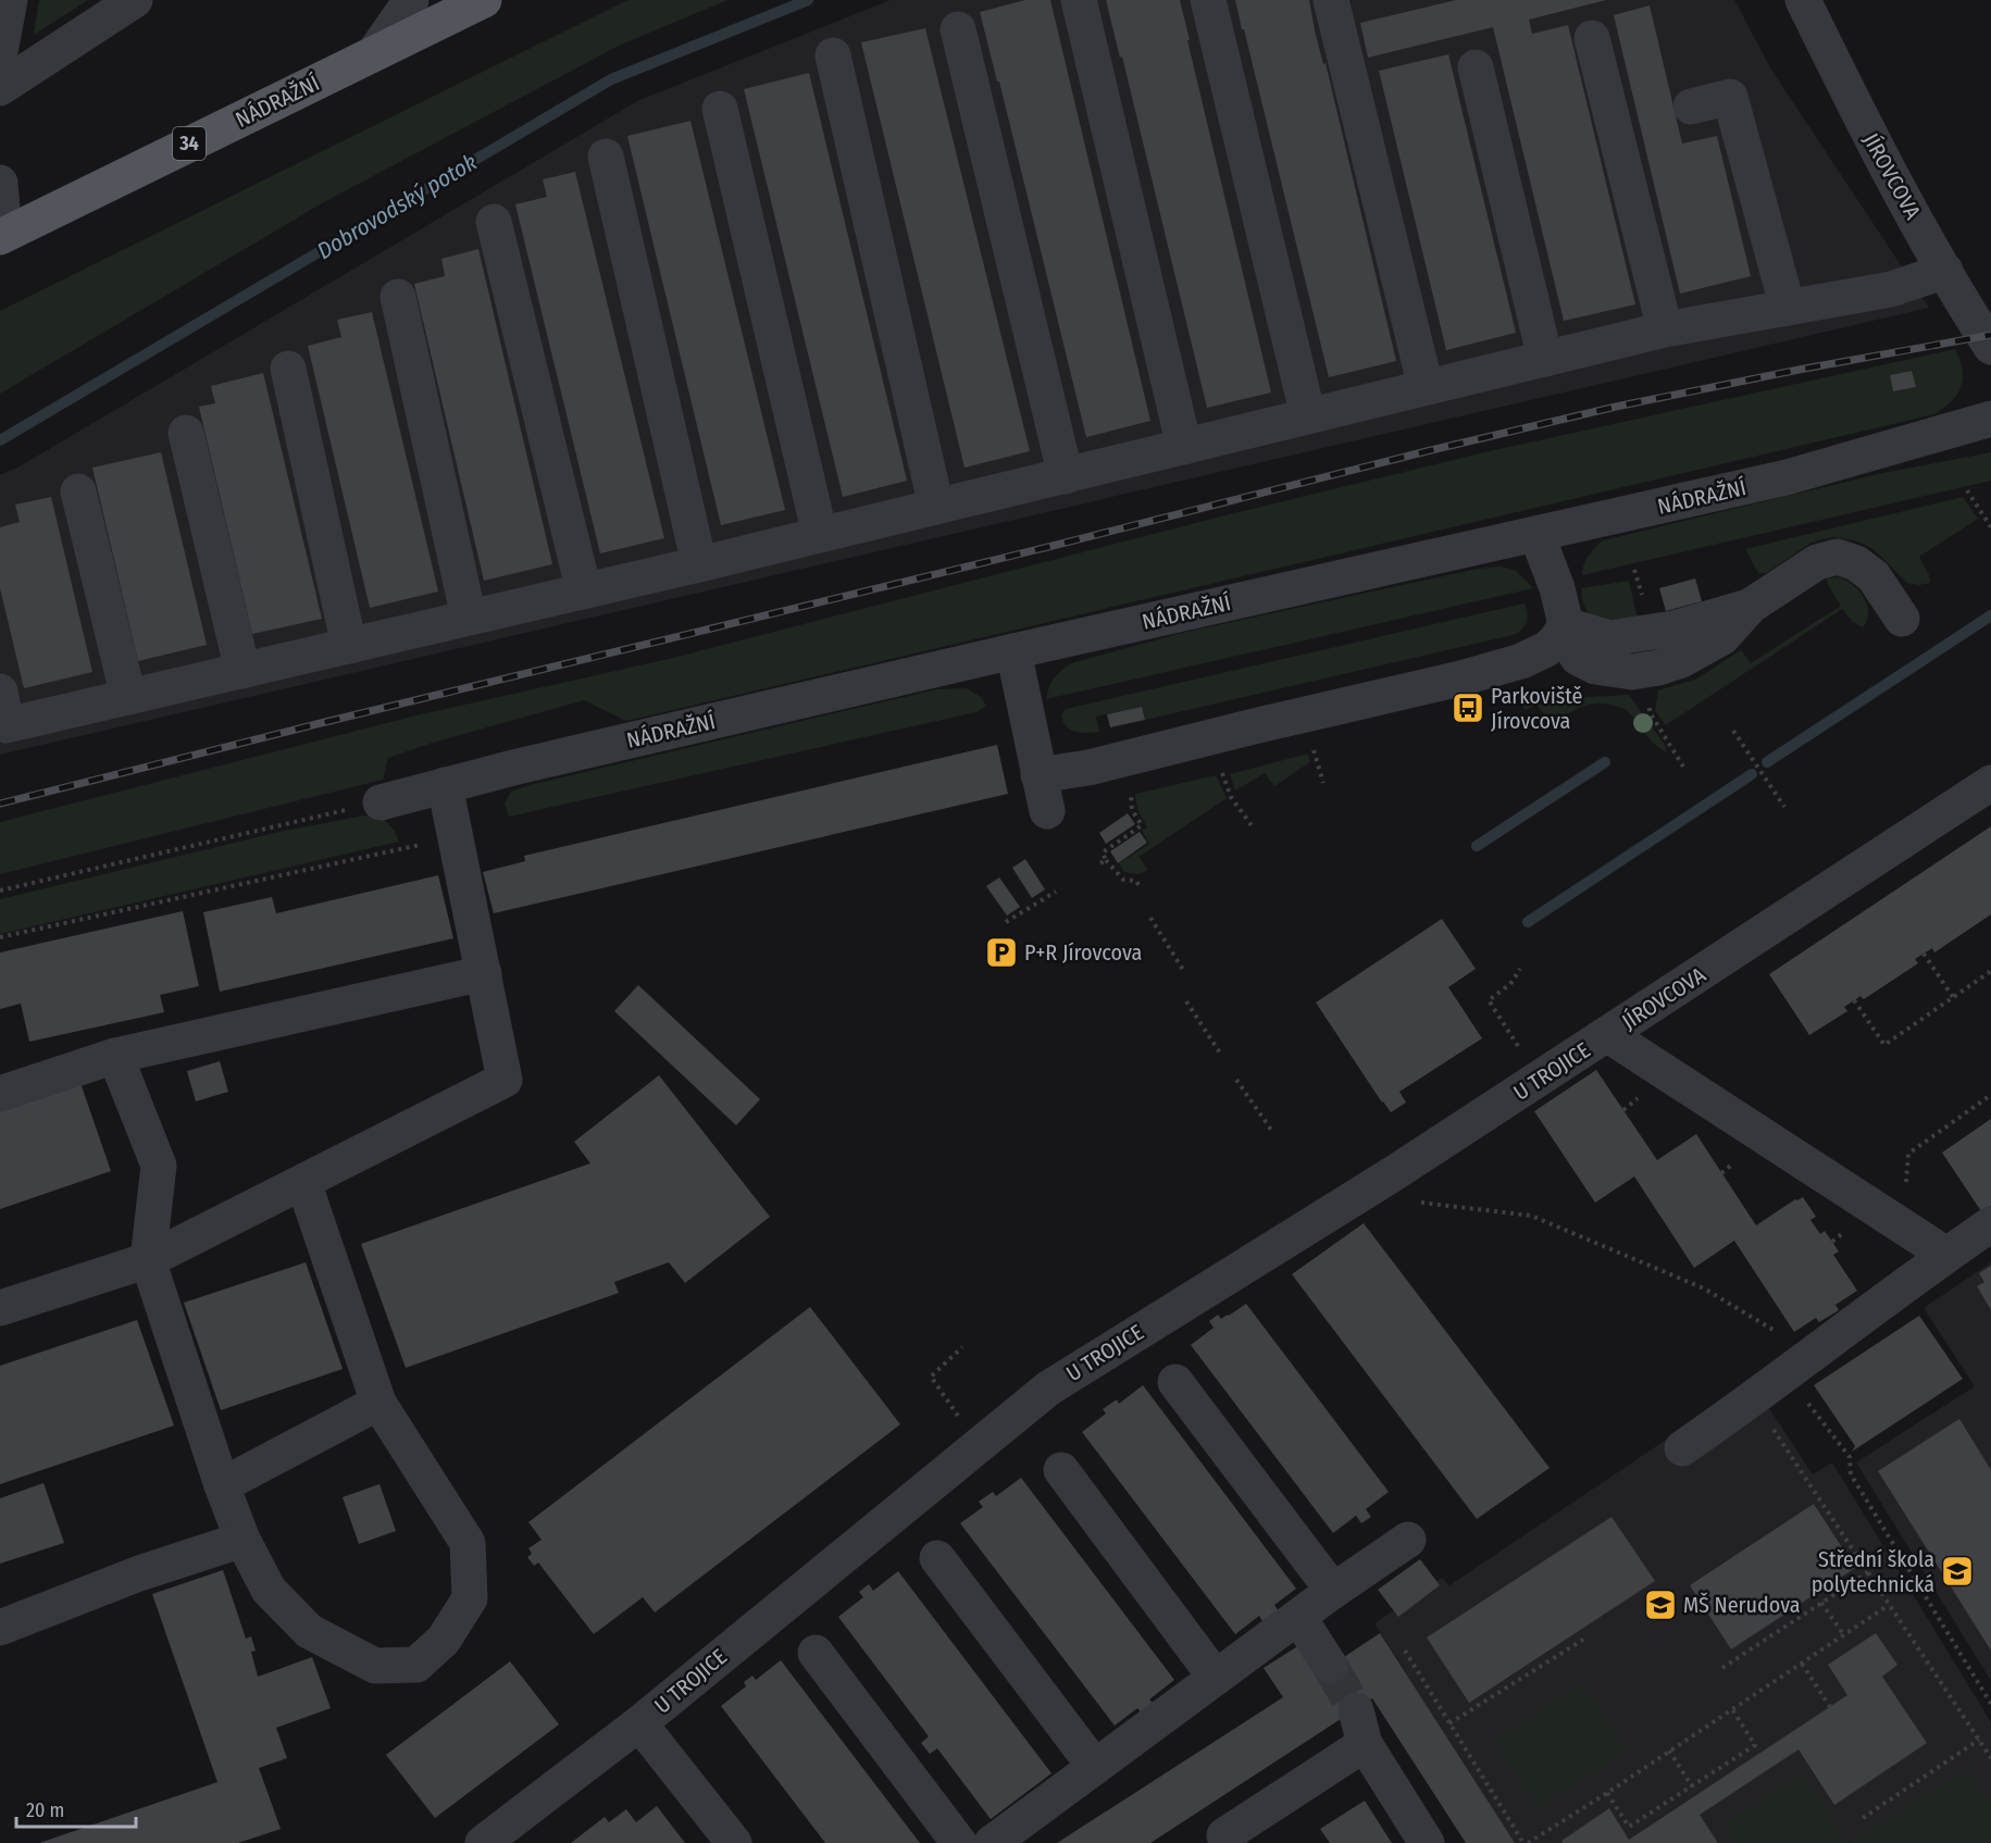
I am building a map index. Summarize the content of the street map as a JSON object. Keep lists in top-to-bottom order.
{
  "streets": {
    "main road": ["NÁDRAŽNÍ", "34"],
    "street": ["JÍROVCOVA", "U TROJICE"]
  },
  "crossings": [
    ["JÍROVCOVA", "U TROJICE"]
  ],
  "water": ["Dobrovodský potok"],
  "places": {
    "bus stop": ["Parkoviště Jírovcova"],
    "parking": ["P+R Jírovcova"],
    "school or university": ["Střední škola polytechnická", "MŠ Nerudova"]
  },
  "scale_bar": "20 m"
}
